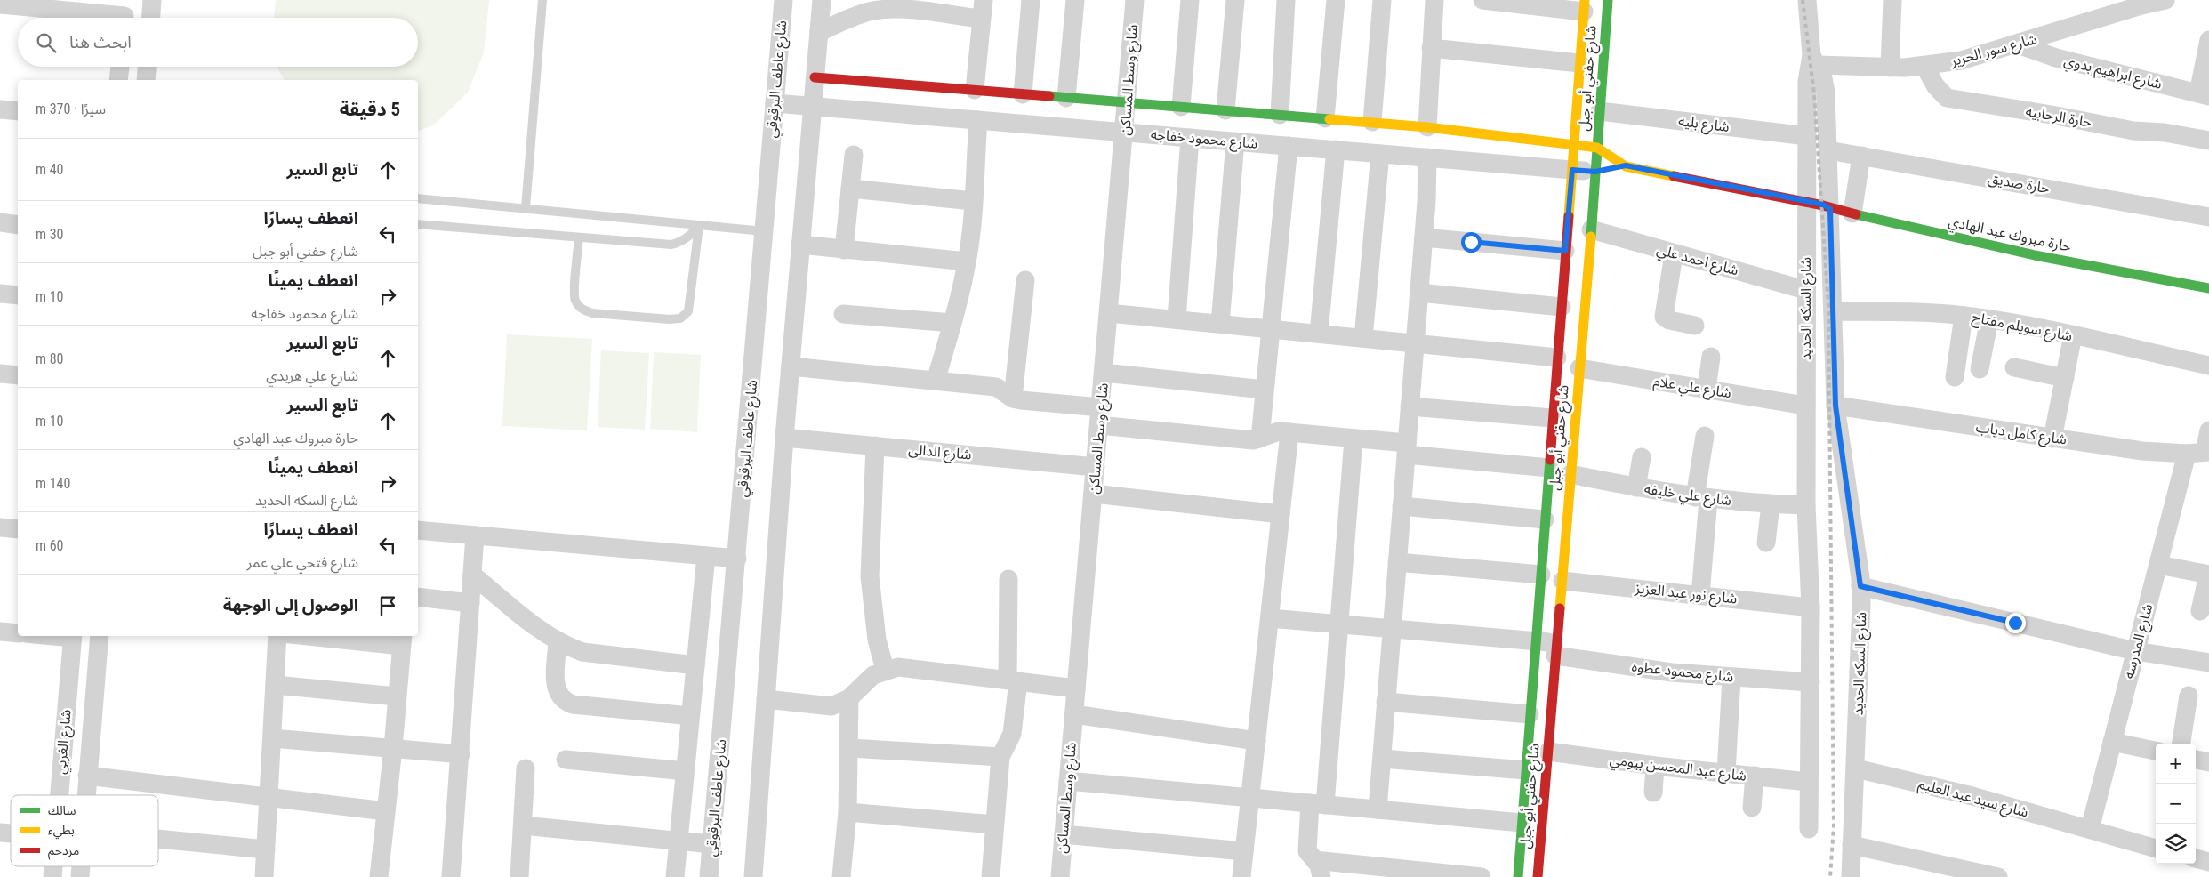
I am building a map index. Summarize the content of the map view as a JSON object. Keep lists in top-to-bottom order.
{
  "streets": {
    "street": [
      "شارع سور الحرير",
      "شارع ابراهيم بدوي",
      "شارع حفني أبو جبل",
      "شارع عاطف البرقوقي",
      "شارع وسط المساكن",
      "حارة الرحابيه",
      "شارع بليه",
      "شارع محمود خفاجه",
      "حارة صديق",
      "حارة مبروك عبد الهادي",
      "شارع احمد علي",
      "شارع السكه الحديد",
      "شارع سويلم مفتاح",
      "شارع علي علام",
      "شارع كامل دياب",
      "شارع الدالى",
      "شارع علي خليفه",
      "شارع نور عبد العزيز",
      "شارع المدرسه",
      "شارع محمود عطوه",
      "شارع الغربي",
      "شارع عبد المحسن بيومي",
      "شارع سيد عبد العليم"
    ]
  },
  "crossings": [
    ["شارع سور الحرير", "شارع ابراهيم بدوي"],
    ["شارع سور الحرير", "حارة الرحابيه"],
    ["شارع سور الحرير", "شارع السكه الحديد"],
    ["شارع حفني أبو جبل", "شارع بليه"],
    ["شارع حفني أبو جبل", "شارع محمود خفاجه"],
    ["شارع حفني أبو جبل", "شارع احمد علي"],
    ["شارع حفني أبو جبل", "شارع علي علام"],
    ["شارع حفني أبو جبل", "شارع علي خليفه"],
    ["شارع حفني أبو جبل", "شارع نور عبد العزيز"],
    ["شارع حفني أبو جبل", "شارع محمود عطوه"],
    ["شارع حفني أبو جبل", "شارع عبد المحسن بيومي"],
    ["شارع عاطف البرقوقي", "شارع محمود خفاجه"],
    ["شارع وسط المساكن", "شارع محمود خفاجه"],
    ["شارع وسط المساكن", "شارع الدالى"],
    ["شارع بليه", "شارع السكه الحديد"],
    ["شارع محمود خفاجه", "حارة مبروك عبد الهادي"],
    ["حارة صديق", "شارع السكه الحديد"],
    ["حارة مبروك عبد الهادي", "شارع السكه الحديد"],
    ["شارع احمد علي", "شارع السكه الحديد"],
    ["شارع السكه الحديد", "شارع سويلم مفتاح"],
    ["شارع السكه الحديد", "شارع علي علام"],
    ["شارع السكه الحديد", "شارع كامل دياب"],
    ["شارع السكه الحديد", "شارع علي خليفه"],
    ["شارع السكه الحديد", "شارع نور عبد العزيز"],
    ["شارع السكه الحديد", "شارع محمود عطوه"],
    ["شارع السكه الحديد", "شارع عبد المحسن بيومي"],
    ["شارع السكه الحديد", "شارع سيد عبد العليم"],
    ["شارع كامل دياب", "شارع المدرسه"],
    ["شارع المدرسه", "شارع سيد عبد العليم"]
  ],
  "legend": ["سالك", "بطيء", "مزدحم"],
  "page": {
    "search": "ابحث هنا",
    "heading": ["5 دقيقة", "سيرًا · 370 m"],
    "list": [
      ["تابع السير", "40 m"],
      ["انعطف يسارًا", "شارع حفني أبو جبل", "30 m"],
      ["انعطف يمينًا", "شارع محمود خفاجه", "10 m"],
      ["تابع السير", "شارع علي هريدي", "80 m"],
      ["تابع السير", "حارة مبروك عبد الهادي", "10 m"],
      ["انعطف يمينًا", "شارع السكه الحديد", "140 m"],
      ["انعطف يسارًا", "شارع فتحي علي عمر", "60 m"],
      "الوصول إلى الوجهة"
    ],
    "map_buttons": ["+", "−"]
  }
}
